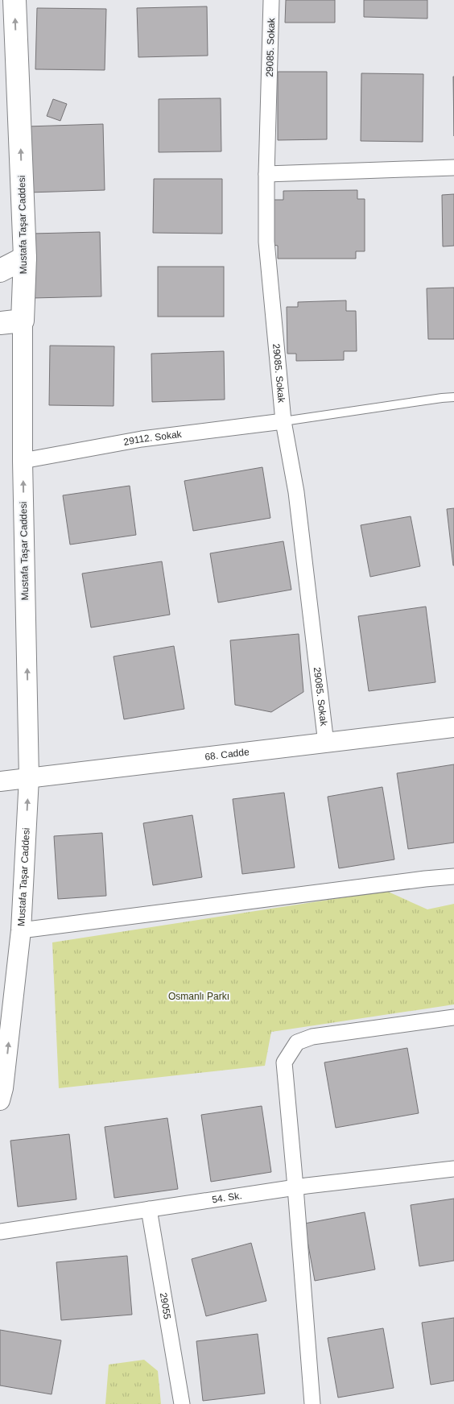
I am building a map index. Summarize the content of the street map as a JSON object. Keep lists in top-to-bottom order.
{
  "streets": {
    "main road": ["Mustafa Taşar Caddesi"],
    "street": [
      "29085. Sokak",
      "29112. Sokak",
      "68. Cadde",
      "54. Sk.",
      "29055"
    ]
  },
  "crossings": [
    ["29085. Sokak", "29112. Sokak"],
    ["29085. Sokak", "68. Cadde"],
    ["Mustafa Taşar Caddesi", "29112. Sokak"],
    ["Mustafa Taşar Caddesi", "68. Cadde"],
    ["54. Sk.", "29055"]
  ],
  "one_way": ["Mustafa Taşar Caddesi"],
  "parks": ["Osmanlı Parkı"]
}
